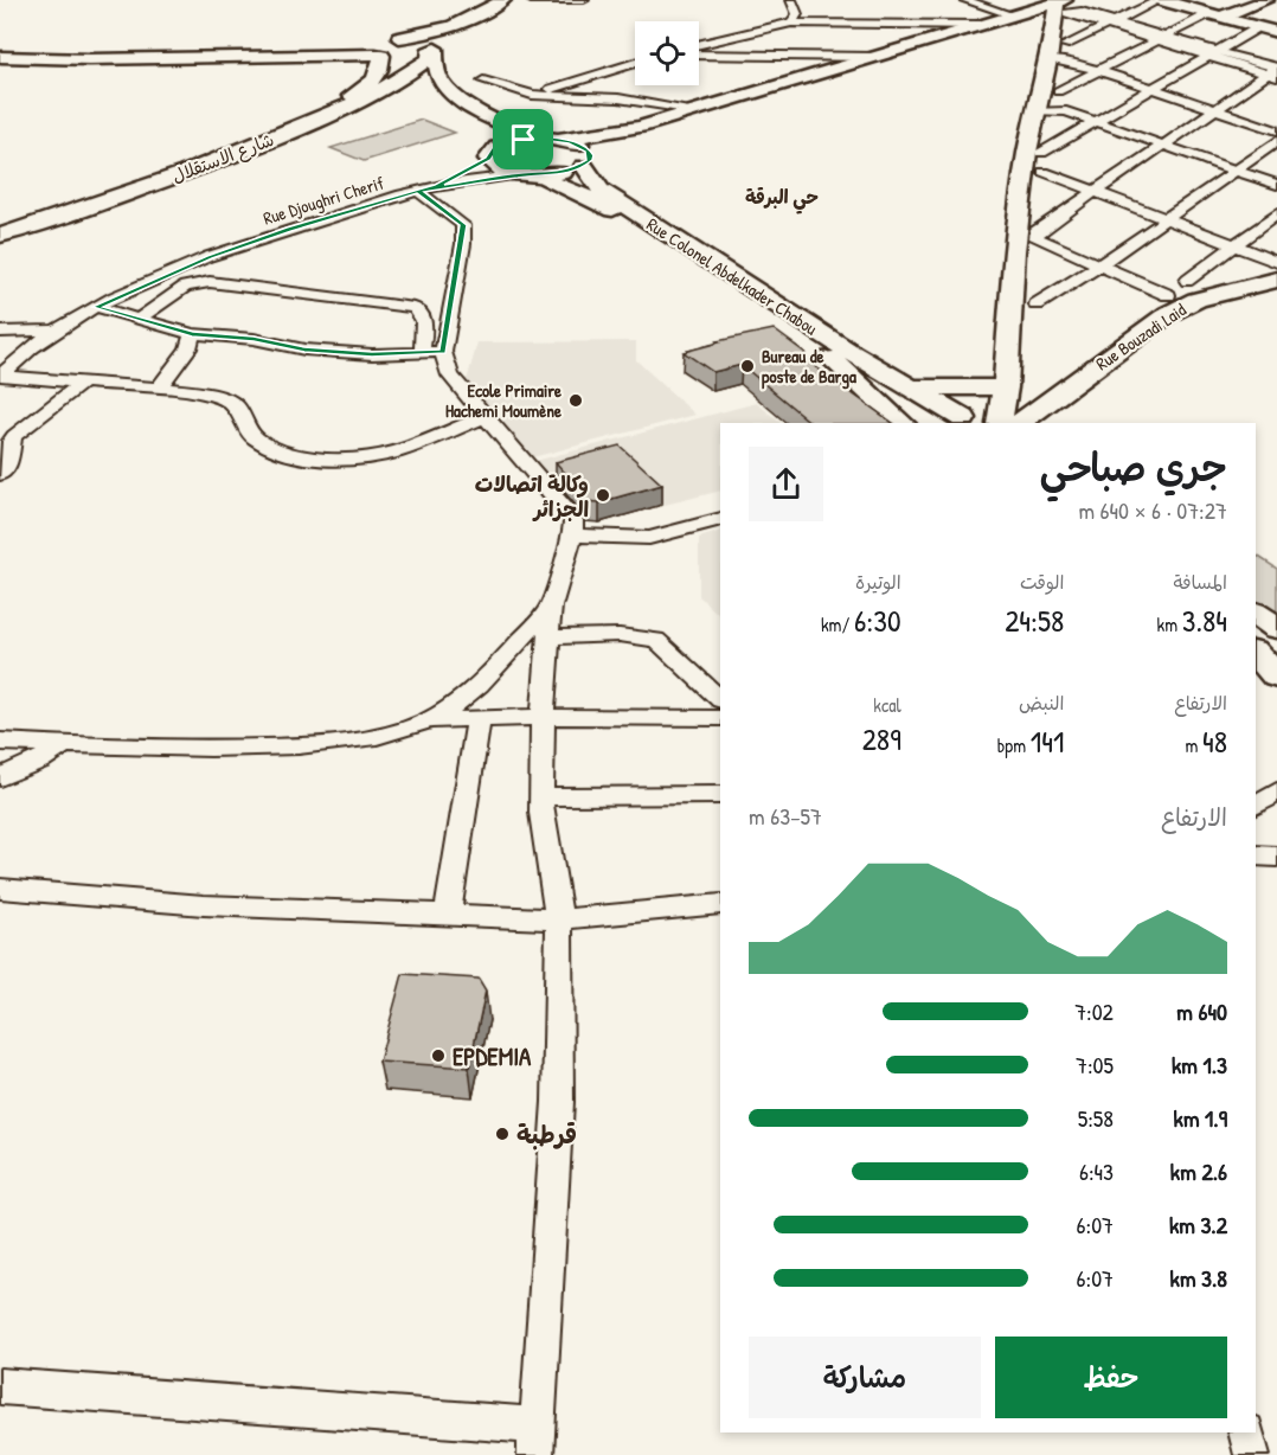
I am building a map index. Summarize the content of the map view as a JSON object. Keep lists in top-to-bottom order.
{
  "streets": {
    "main road": ["شارع الاستقلال", "Rue Colonel Abdelkader Chabou", "Rue Bouzadi Laid"],
    "street": ["Rue Djoughri Cherif"]
  },
  "districts": ["حي البرقة"],
  "places": [
    "Bureau de poste de Barga",
    "Ecole Primaire Hachemi Moumène",
    "وكالة اتصالات الجزائر",
    "EPDEMIA",
    "قرطبة"
  ],
  "page": {
    "heading": ["جري صباحي", "07:27 · 6 × 640 m"],
    "stats": [
      ["المسافة", "3.84 km"],
      ["الوقت", "24:58"],
      ["الوتيرة", "6:30 /km"],
      ["الارتفاع", "48 m"],
      ["النبض", "141 bpm"],
      ["kcal", "289"]
    ],
    "chart": ["الارتفاع", "57–63 m"],
    "list": [
      {
        "name": "640 m",
        "note": "7:02"
      },
      {
        "name": "1.3 km",
        "note": "7:05"
      },
      {
        "name": "1.9 km",
        "note": "5:58"
      },
      {
        "name": "2.6 km",
        "note": "6:43"
      },
      {
        "name": "3.2 km",
        "note": "6:07"
      },
      {
        "name": "3.8 km",
        "note": "6:07"
      }
    ],
    "buttons": ["حفظ", "مشاركة"]
  }
}
